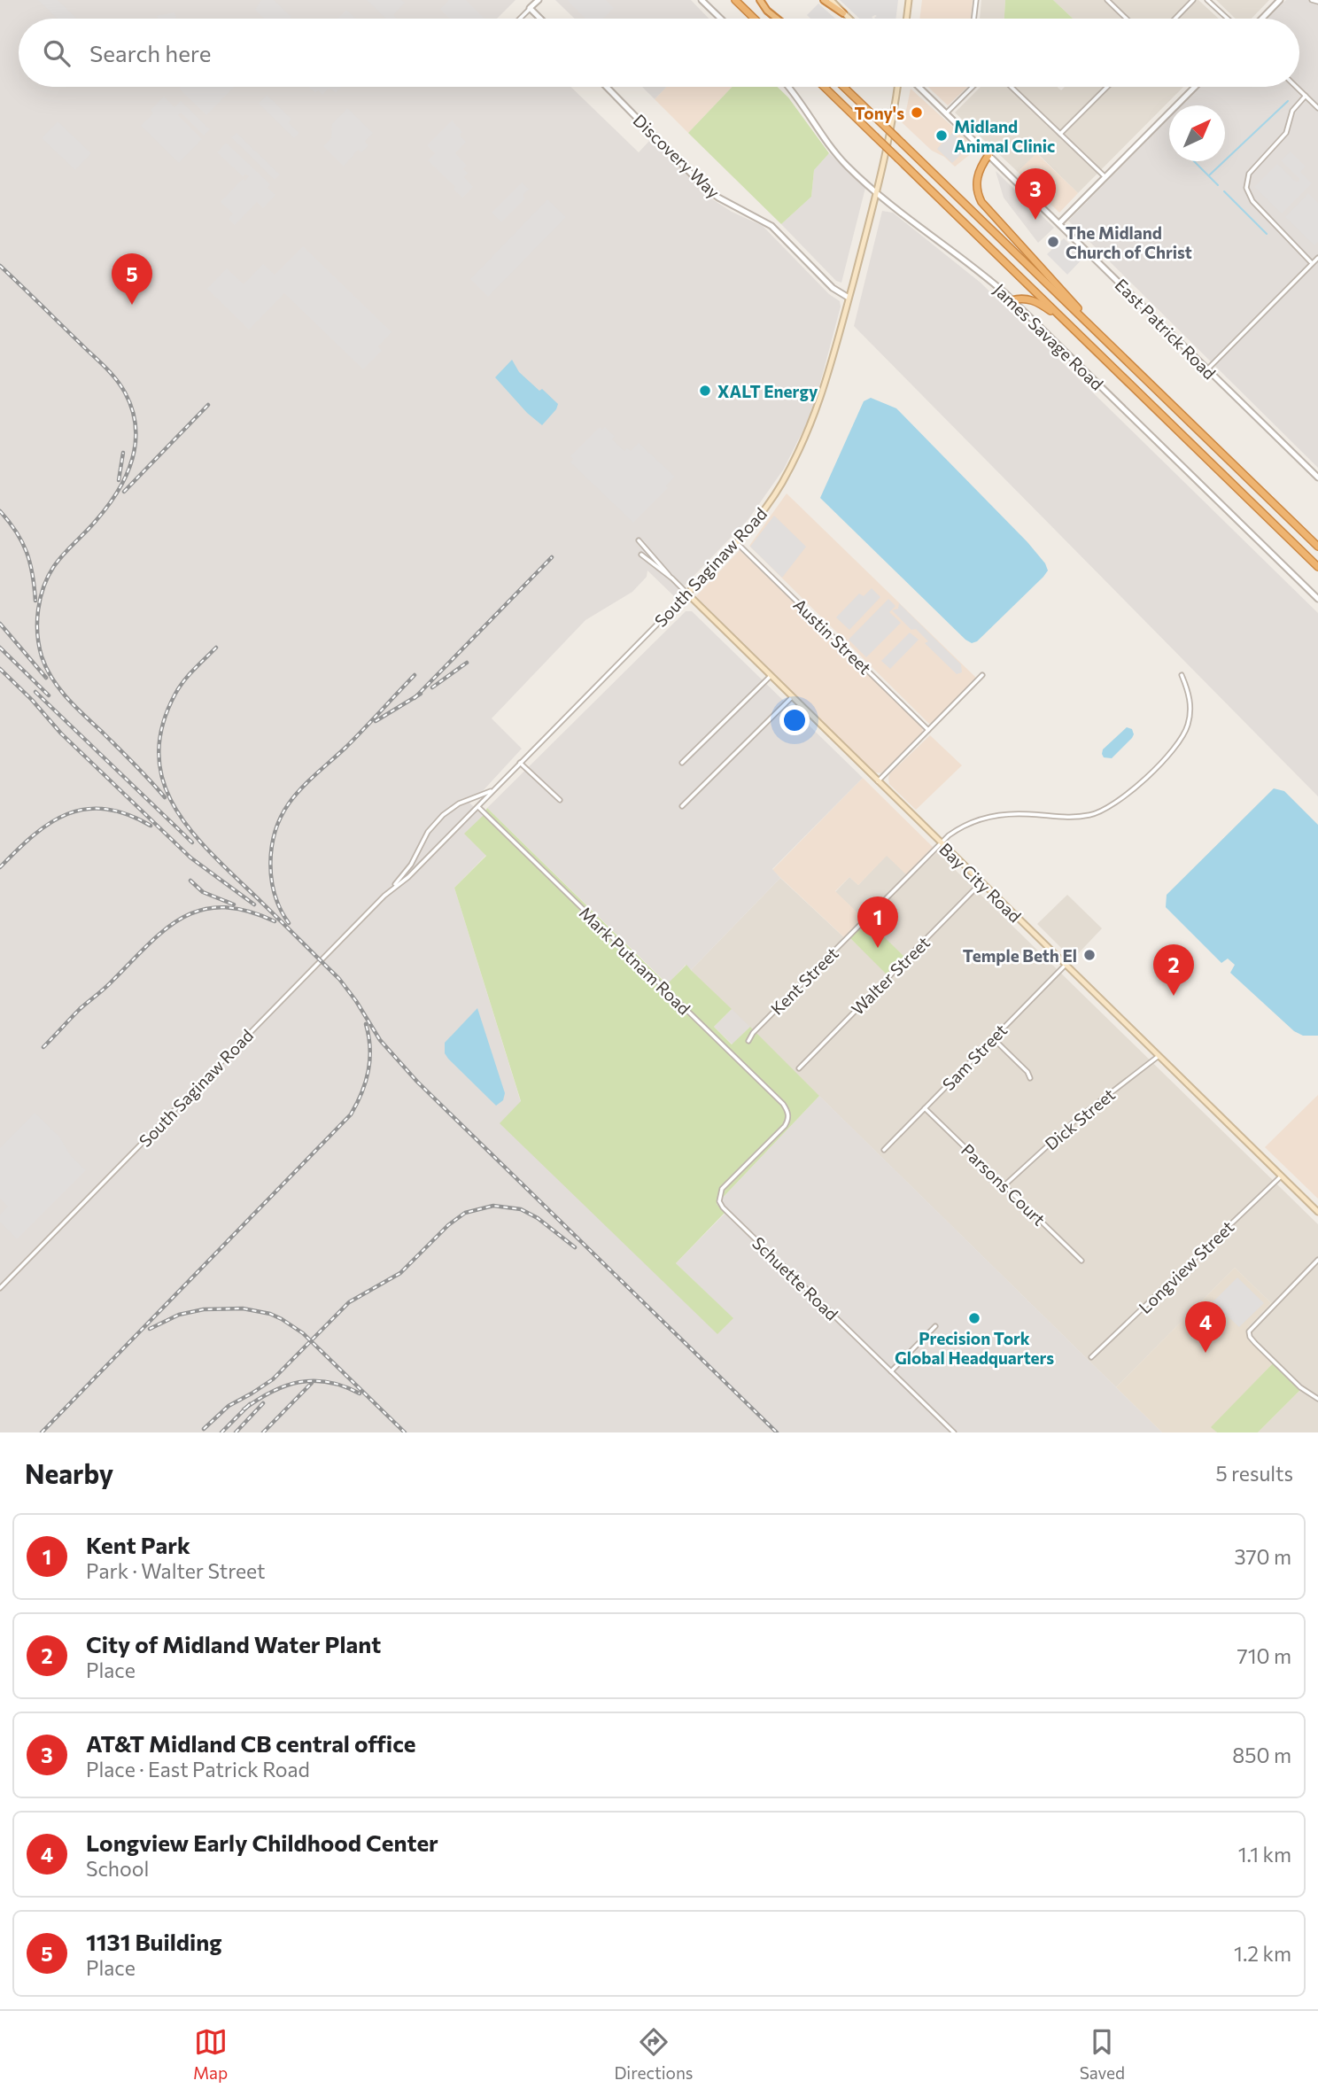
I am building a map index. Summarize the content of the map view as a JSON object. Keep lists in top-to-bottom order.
{
  "streets": {
    "main road": ["South Saginaw Road", "Bay City Road"],
    "street": [
      "Discovery Way",
      "East Patrick Road",
      "James Savage Road",
      "Austin Street",
      "Mark Putnam Road",
      "Walter Street",
      "Kent Street",
      "Sam Street",
      "Dick Street",
      "Parsons Court",
      "Longview Street",
      "Schuette Road"
    ]
  },
  "crossings": [
    ["Discovery Way", "South Saginaw Road"],
    ["James Savage Road", "South Saginaw Road"],
    ["South Saginaw Road", "Austin Street"],
    ["South Saginaw Road", "Bay City Road"],
    ["South Saginaw Road", "Mark Putnam Road"],
    ["Bay City Road", "Walter Street"],
    ["Bay City Road", "Kent Street"],
    ["Bay City Road", "Sam Street"],
    ["Bay City Road", "Dick Street"],
    ["Bay City Road", "Longview Street"],
    ["Mark Putnam Road", "Schuette Road"],
    ["Sam Street", "Parsons Court"],
    ["Dick Street", "Parsons Court"]
  ],
  "places": [
    "Tony's",
    "Midland Animal Clinic",
    "The Midland Church of Christ",
    "XALT Energy",
    "Temple Beth El",
    "Precision Tork Global Headquarters"
  ],
  "north": "top right",
  "page": {
    "search": "Search here",
    "pins": [
      "3",
      "5",
      "1",
      "2",
      "4"
    ],
    "heading": ["Nearby", "5 results"],
    "list": [
      {
        "mark": "1",
        "name": "Kent Park",
        "note": "Park · Walter Street",
        "value": "370 m"
      },
      {
        "mark": "2",
        "name": "City of Midland Water Plant",
        "note": "Place",
        "value": "710 m"
      },
      {
        "mark": "3",
        "name": "AT&T Midland CB central office",
        "note": "Place · East Patrick Road",
        "value": "850 m"
      },
      {
        "mark": "4",
        "name": "Longview Early Childhood Center",
        "note": "School",
        "value": "1.1 km"
      },
      {
        "mark": "5",
        "name": "1131 Building",
        "note": "Place",
        "value": "1.2 km"
      }
    ],
    "nav": ["Map", "Directions", "Saved"]
  }
}
